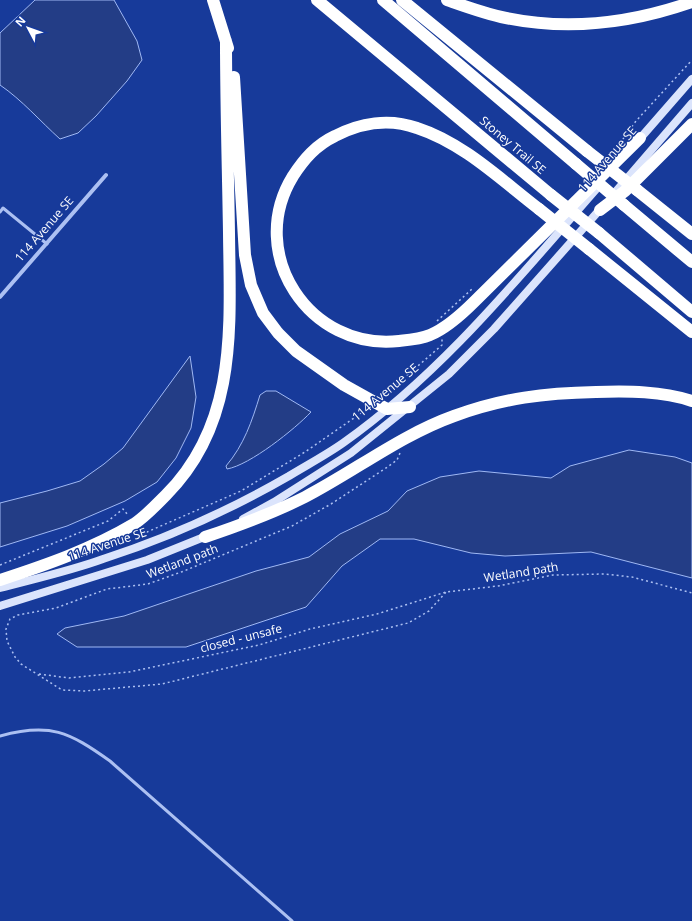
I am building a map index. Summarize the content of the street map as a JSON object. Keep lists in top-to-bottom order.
{
  "streets": {
    "highway": ["Stoney Trail SE"],
    "main road": ["114 Avenue SE"],
    "path": ["Wetland path", "closed - unsafe"]
  },
  "crossings": [
    ["Wetland path", "closed - unsafe"]
  ],
  "north": "top left"
}
